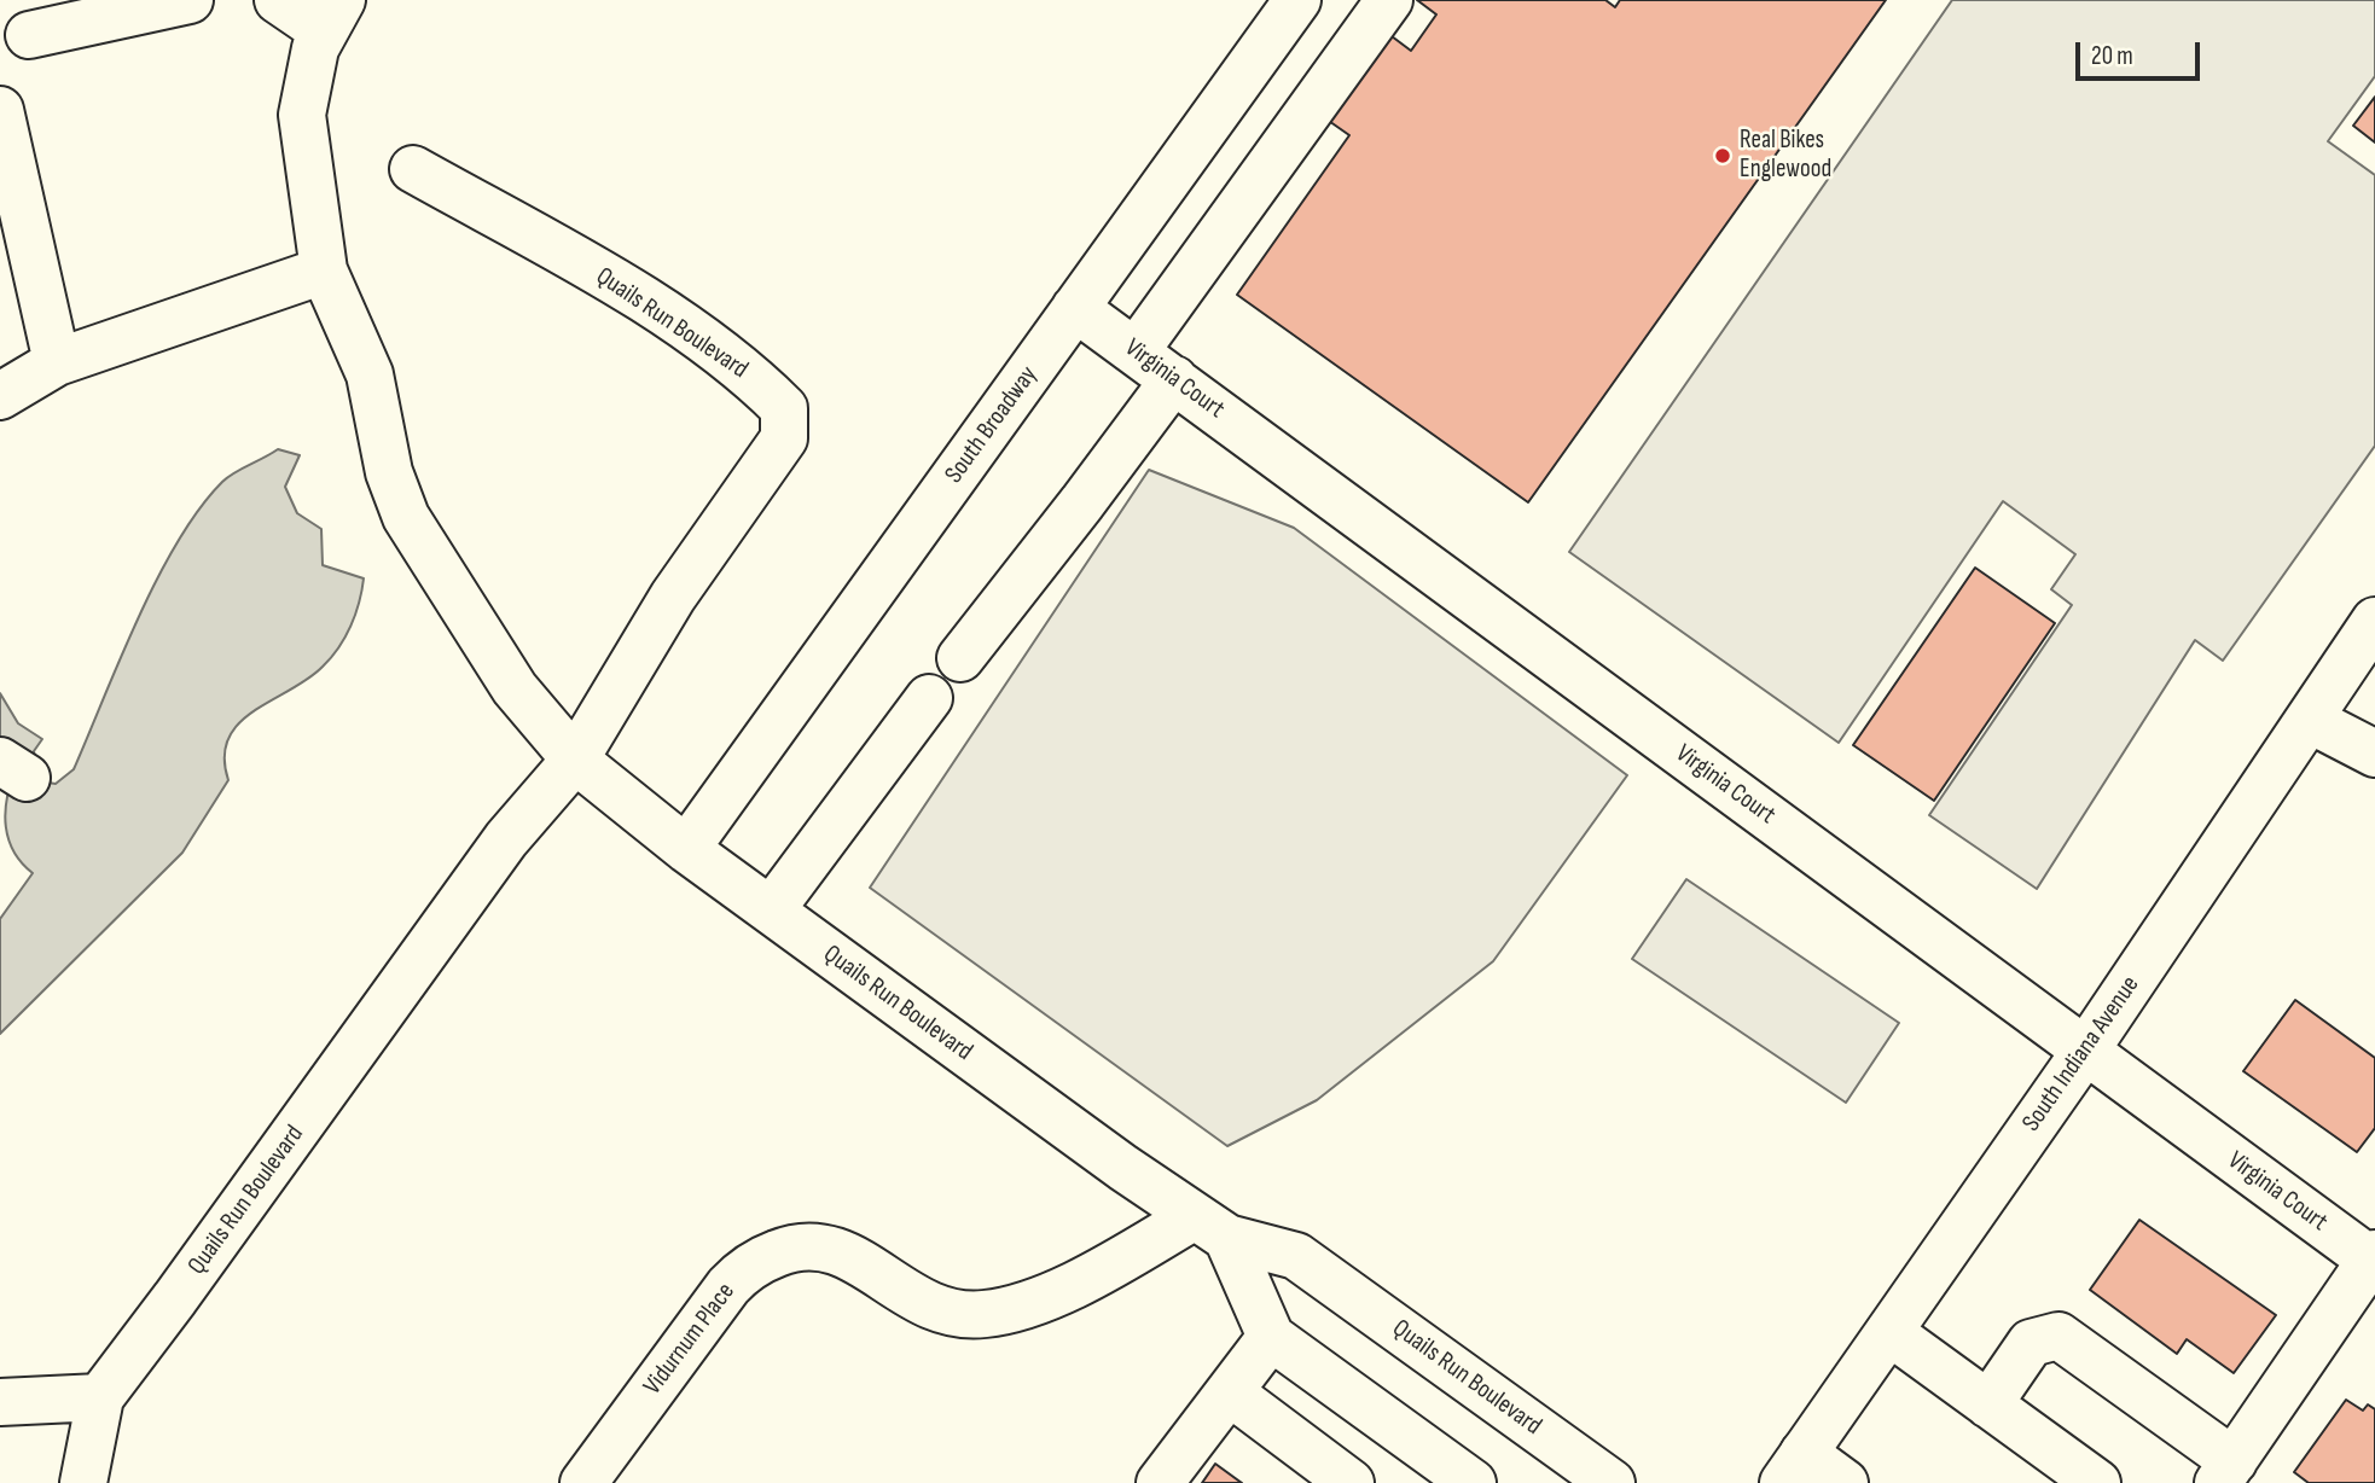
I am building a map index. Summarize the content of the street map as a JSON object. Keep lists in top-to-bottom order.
{
  "streets": {
    "street": [
      "Quails Run Boulevard",
      "Virginia Court",
      "South Broadway",
      "South Indiana Avenue",
      "Vidurnum Place"
    ]
  },
  "crossings": [
    ["Quails Run Boulevard", "South Broadway"],
    ["Quails Run Boulevard", "Vidurnum Place"],
    ["Virginia Court", "South Broadway"],
    ["Virginia Court", "South Indiana Avenue"]
  ],
  "places": ["Real Bikes Englewood"],
  "scale_bar": "20 m"
}
